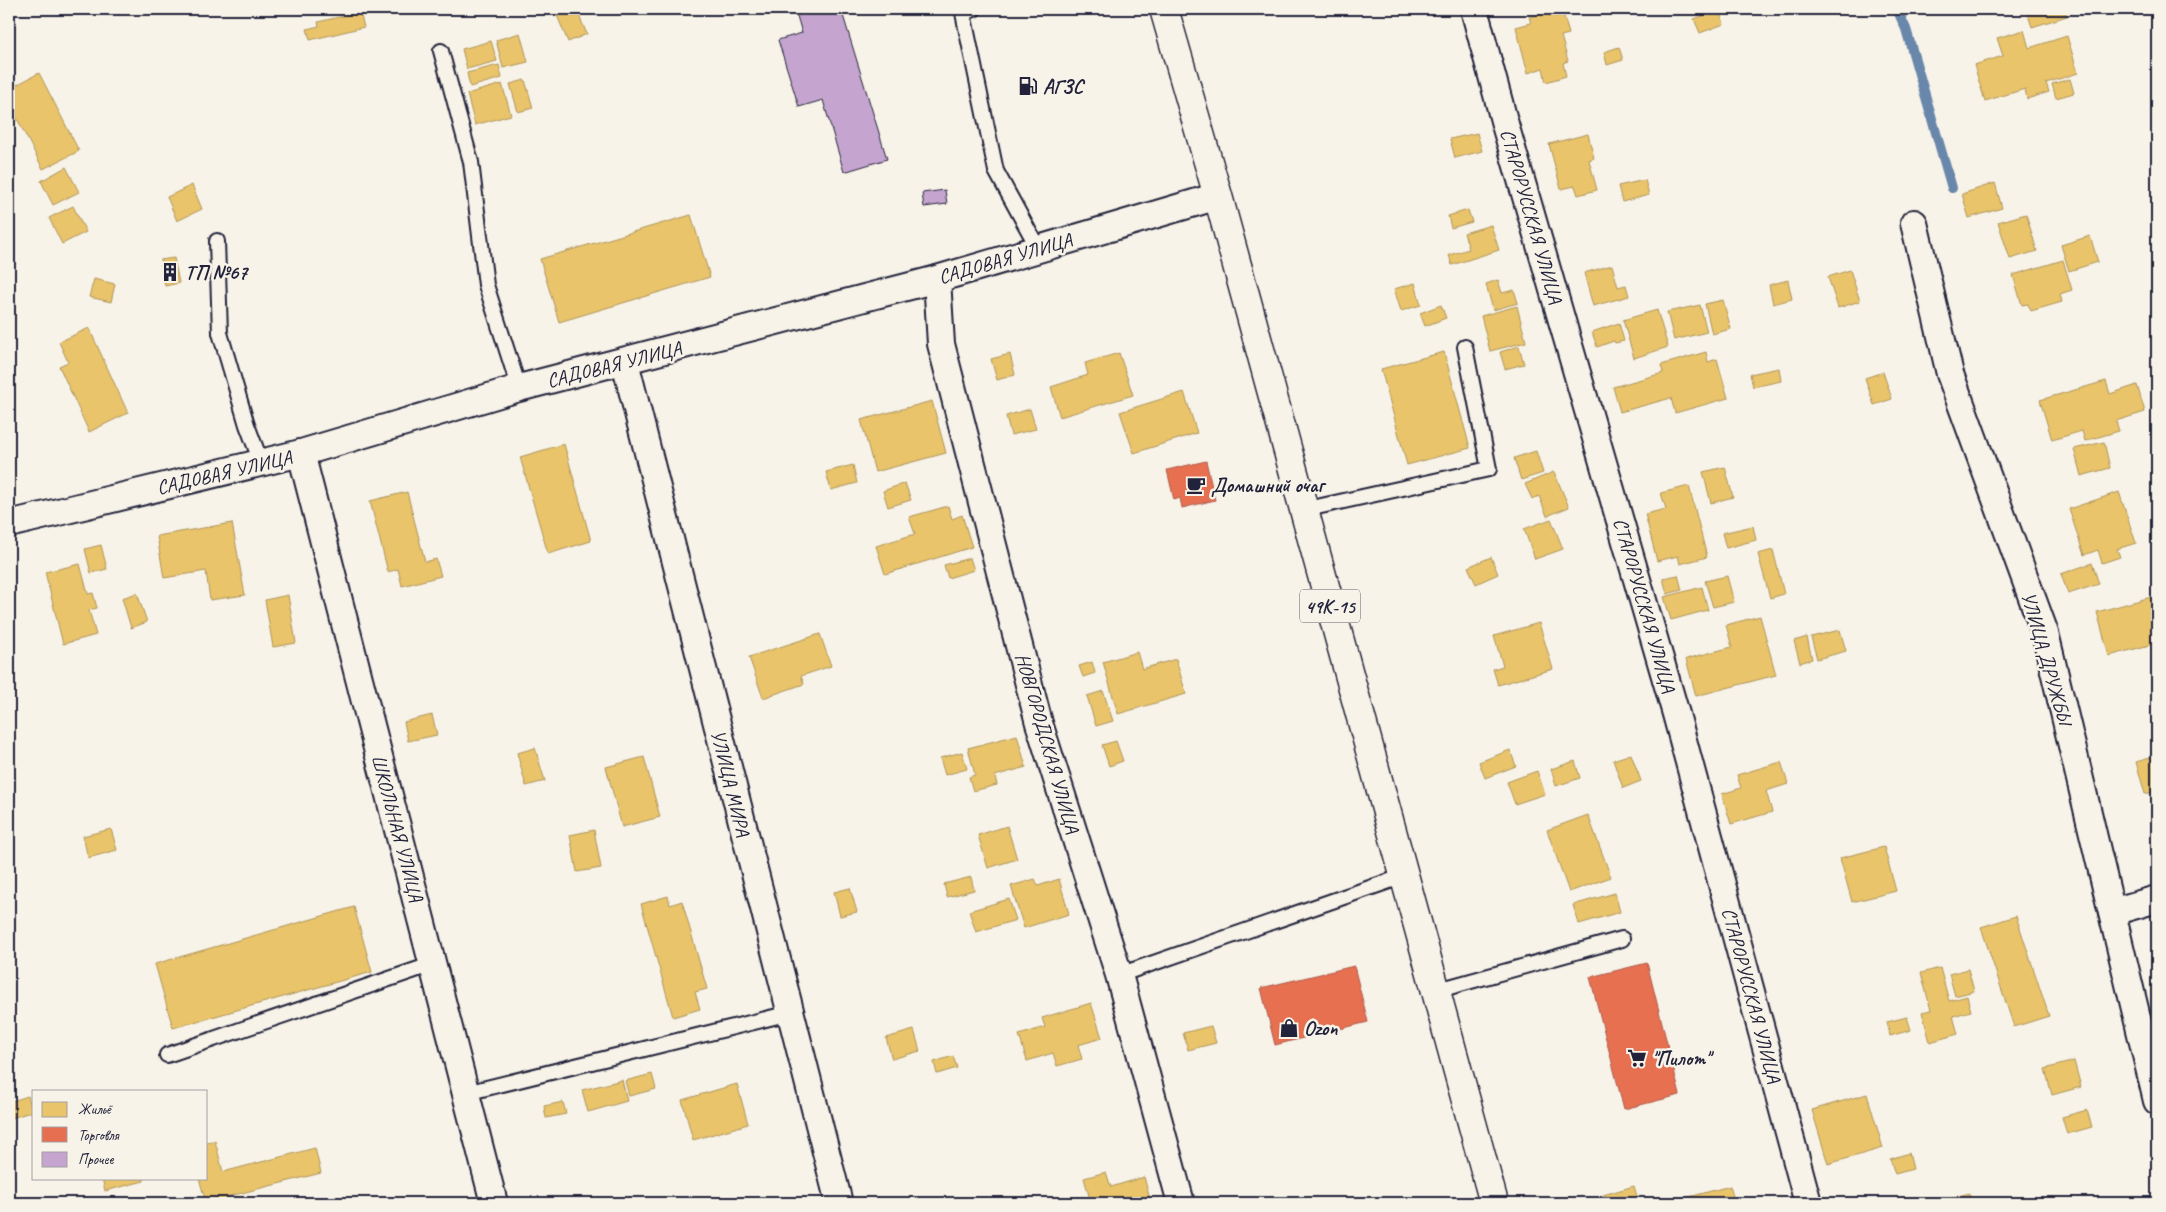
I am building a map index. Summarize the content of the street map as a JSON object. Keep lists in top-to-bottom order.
{
  "streets": {
    "main road": ["49К-15"],
    "street": [
      "СТАРОРУССКАЯ УЛИЦА",
      "САДОВАЯ УЛИЦА",
      "УЛИЦА ДРУЖБЫ",
      "НОВГОРОДСКАЯ УЛИЦА",
      "УЛИЦА МИРА",
      "ШКОЛЬНАЯ УЛИЦА"
    ]
  },
  "crossings": [
    ["САДОВАЯ УЛИЦА", "49К-15"],
    ["САДОВАЯ УЛИЦА", "НОВГОРОДСКАЯ УЛИЦА"],
    ["САДОВАЯ УЛИЦА", "УЛИЦА МИРА"],
    ["САДОВАЯ УЛИЦА", "ШКОЛЬНАЯ УЛИЦА"]
  ],
  "places": {
    "fuel station": ["АГЗС"],
    "building": ["ТП №67"],
    "cafe": ["Домашний очаг"],
    "shop": ["Ozon"],
    "supermarket": ["\"Пилот\""]
  },
  "legend": ["Жильё", "Торговля", "Прочее"]
}
